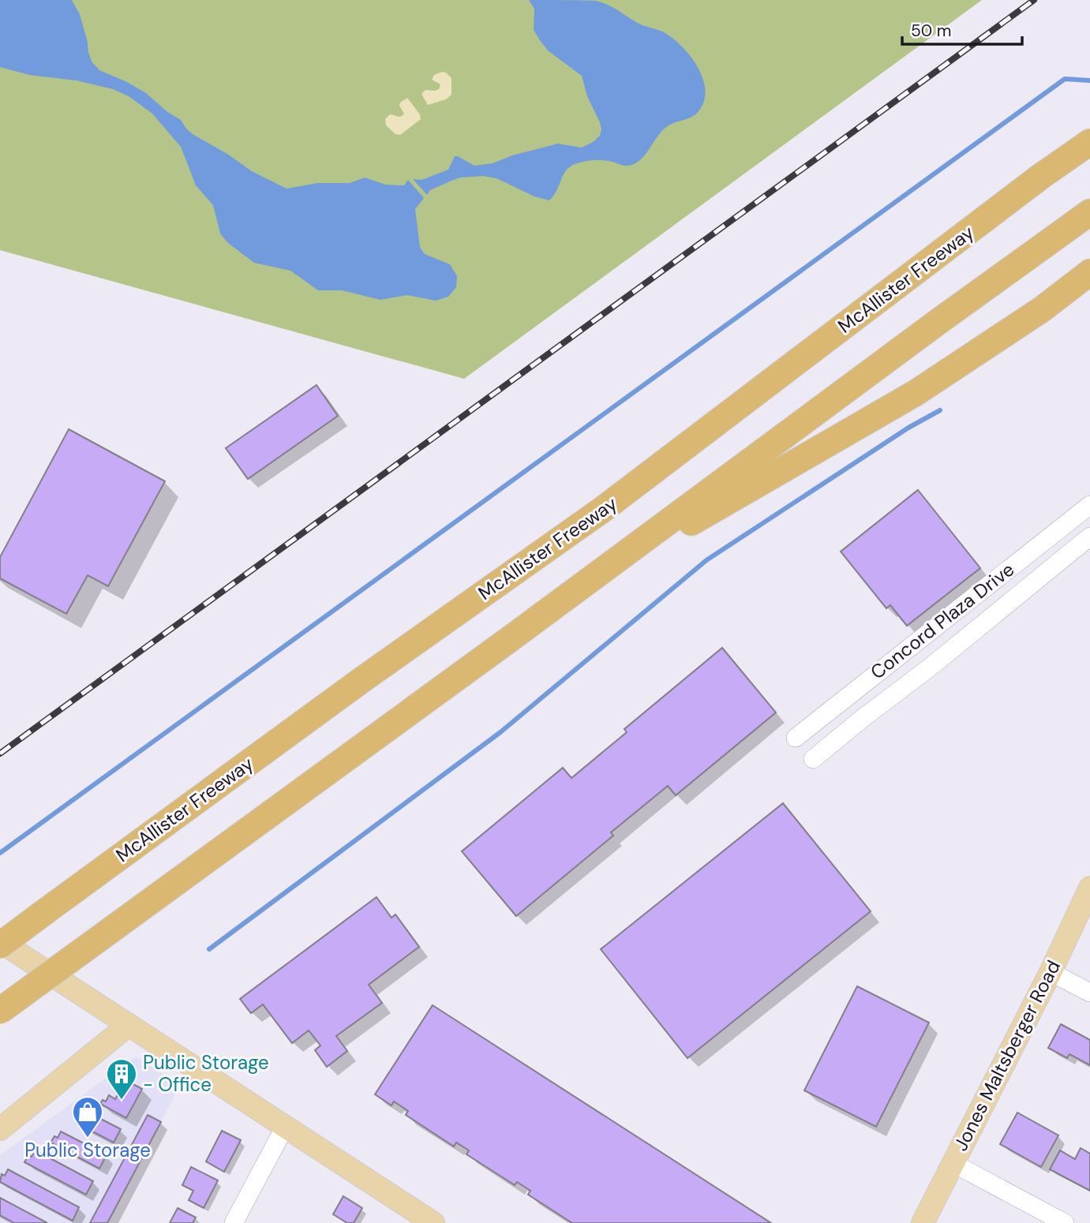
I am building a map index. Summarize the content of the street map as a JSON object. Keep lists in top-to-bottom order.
{
  "streets": {
    "highway": ["McAllister Freeway"],
    "main road": ["Jones Maltsberger Road"],
    "street": ["Concord Plaza Drive"]
  },
  "places": {
    "building": ["Public Storage - Office"],
    "shop": ["Public Storage"]
  },
  "scale_bar": "50 m"
}
